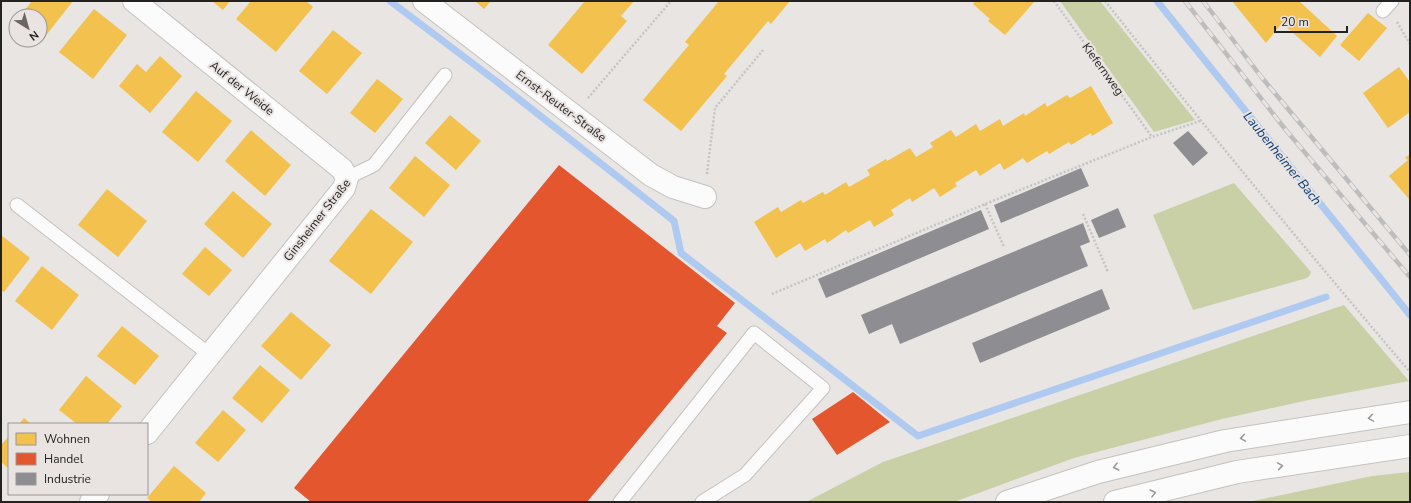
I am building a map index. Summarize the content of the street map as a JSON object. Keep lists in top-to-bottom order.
{
  "streets": {
    "main road": ["Auf der Weide", "Ernst-Reuter-Straße", "Ginsheimer Straße"],
    "path": ["Kiefernweg"]
  },
  "crossings": [
    ["Auf der Weide", "Ginsheimer Straße"]
  ],
  "water": ["Laubenheimer Bach"],
  "legend": ["Wohnen", "Handel", "Industrie"],
  "scale_bar": "20 m",
  "north": "bottom right"
}
